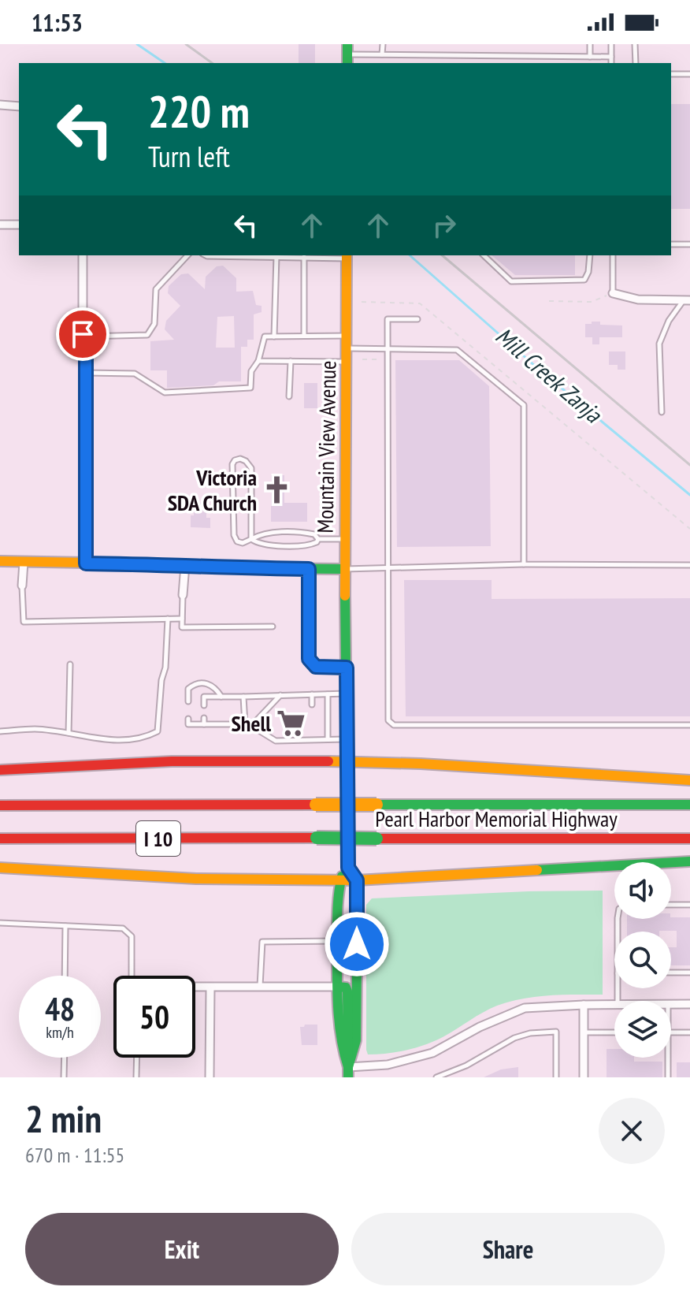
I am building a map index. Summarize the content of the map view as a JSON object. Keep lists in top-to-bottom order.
{
  "streets": {
    "main road": ["Mountain View Avenue", "Pearl Harbor Memorial Highway", "I 10"]
  },
  "water": ["Mill Creek Zanja"],
  "places": {
    "church": ["Victoria SDA Church"],
    "supermarket": ["Shell"]
  },
  "page": {
    "status": "11:53",
    "turn": ["220 m", "Turn left"],
    "speed": "48 km/h",
    "limit": "50",
    "heading": ["2 min", "670 m · 11:55"],
    "buttons": ["Exit", "Share"]
  }
}
